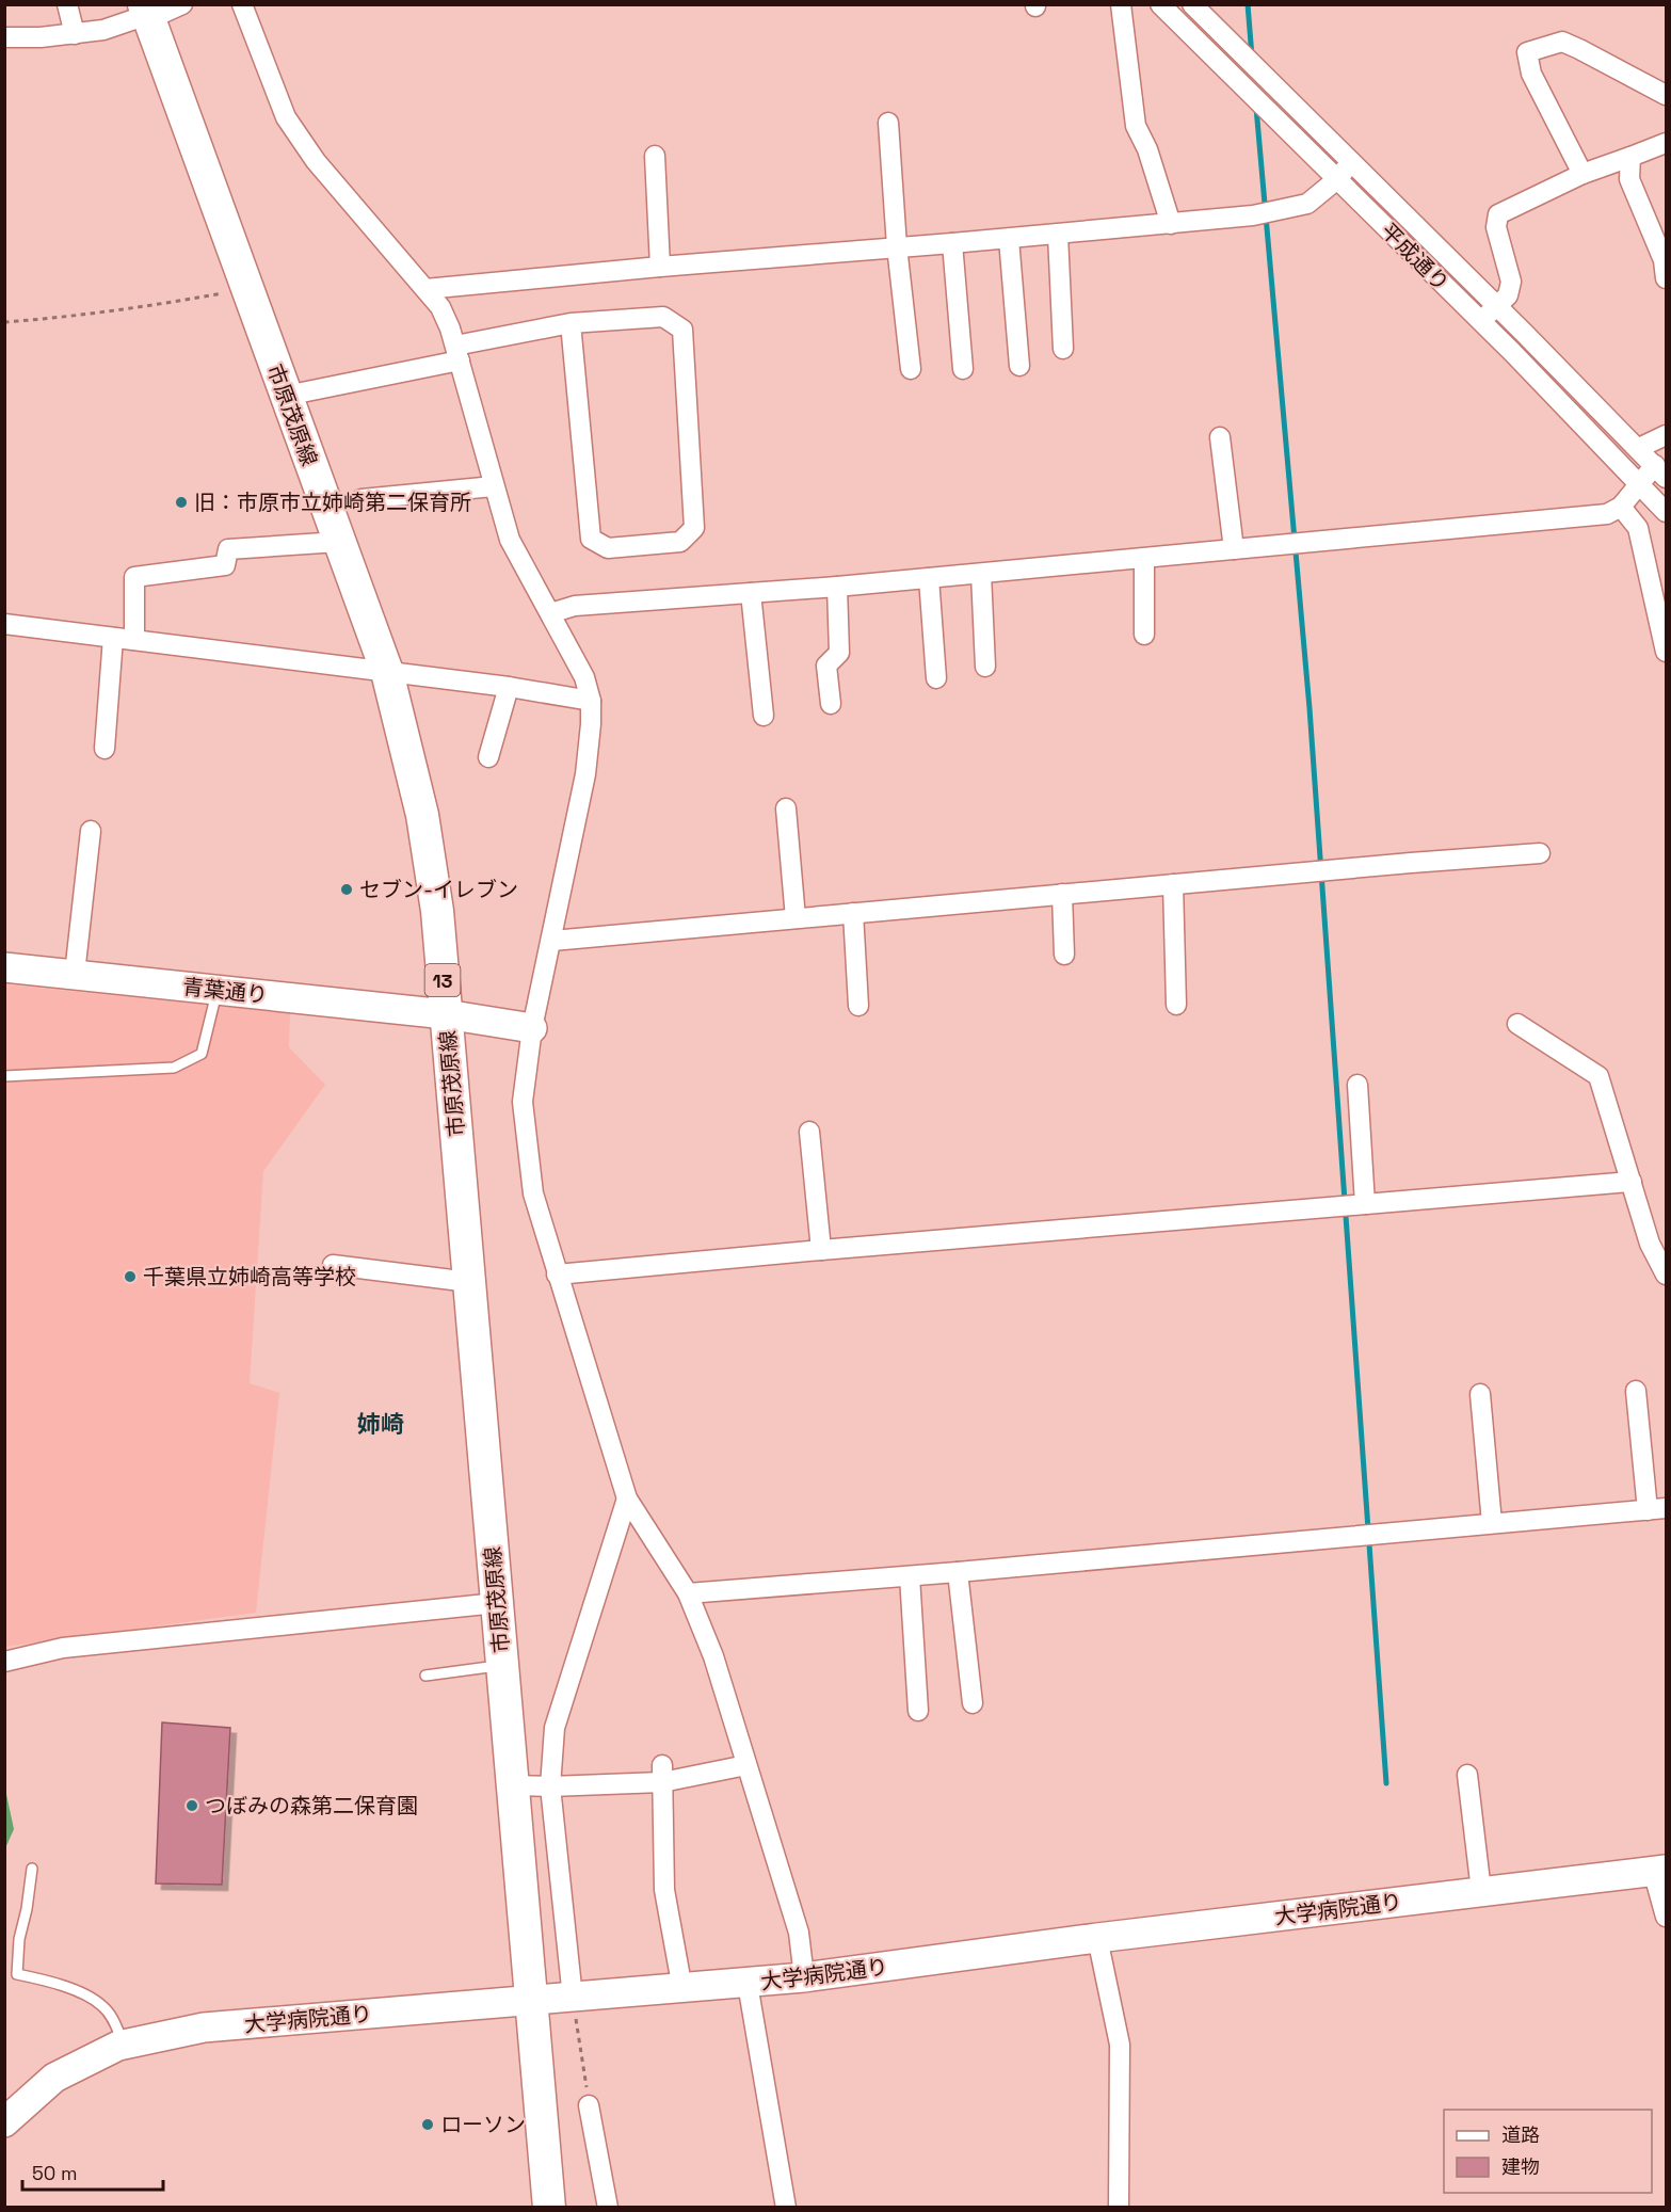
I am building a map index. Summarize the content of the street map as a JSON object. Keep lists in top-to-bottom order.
{
  "streets": {
    "main road": ["市原茂原線", "13"],
    "street": ["平成通り", "青葉通り", "大学病院通り"]
  },
  "crossings": [
    ["市原茂原線", "青葉通り"],
    ["市原茂原線", "大学病院通り"]
  ],
  "districts": ["姉崎"],
  "places": [
    "旧：市原市立姉崎第二保育所",
    "セブン-イレブン",
    "千葉県立姉崎高等学校",
    "つぼみの森第二保育園",
    "ローソン"
  ],
  "legend": ["道路", "建物"],
  "scale_bar": "50 m"
}
